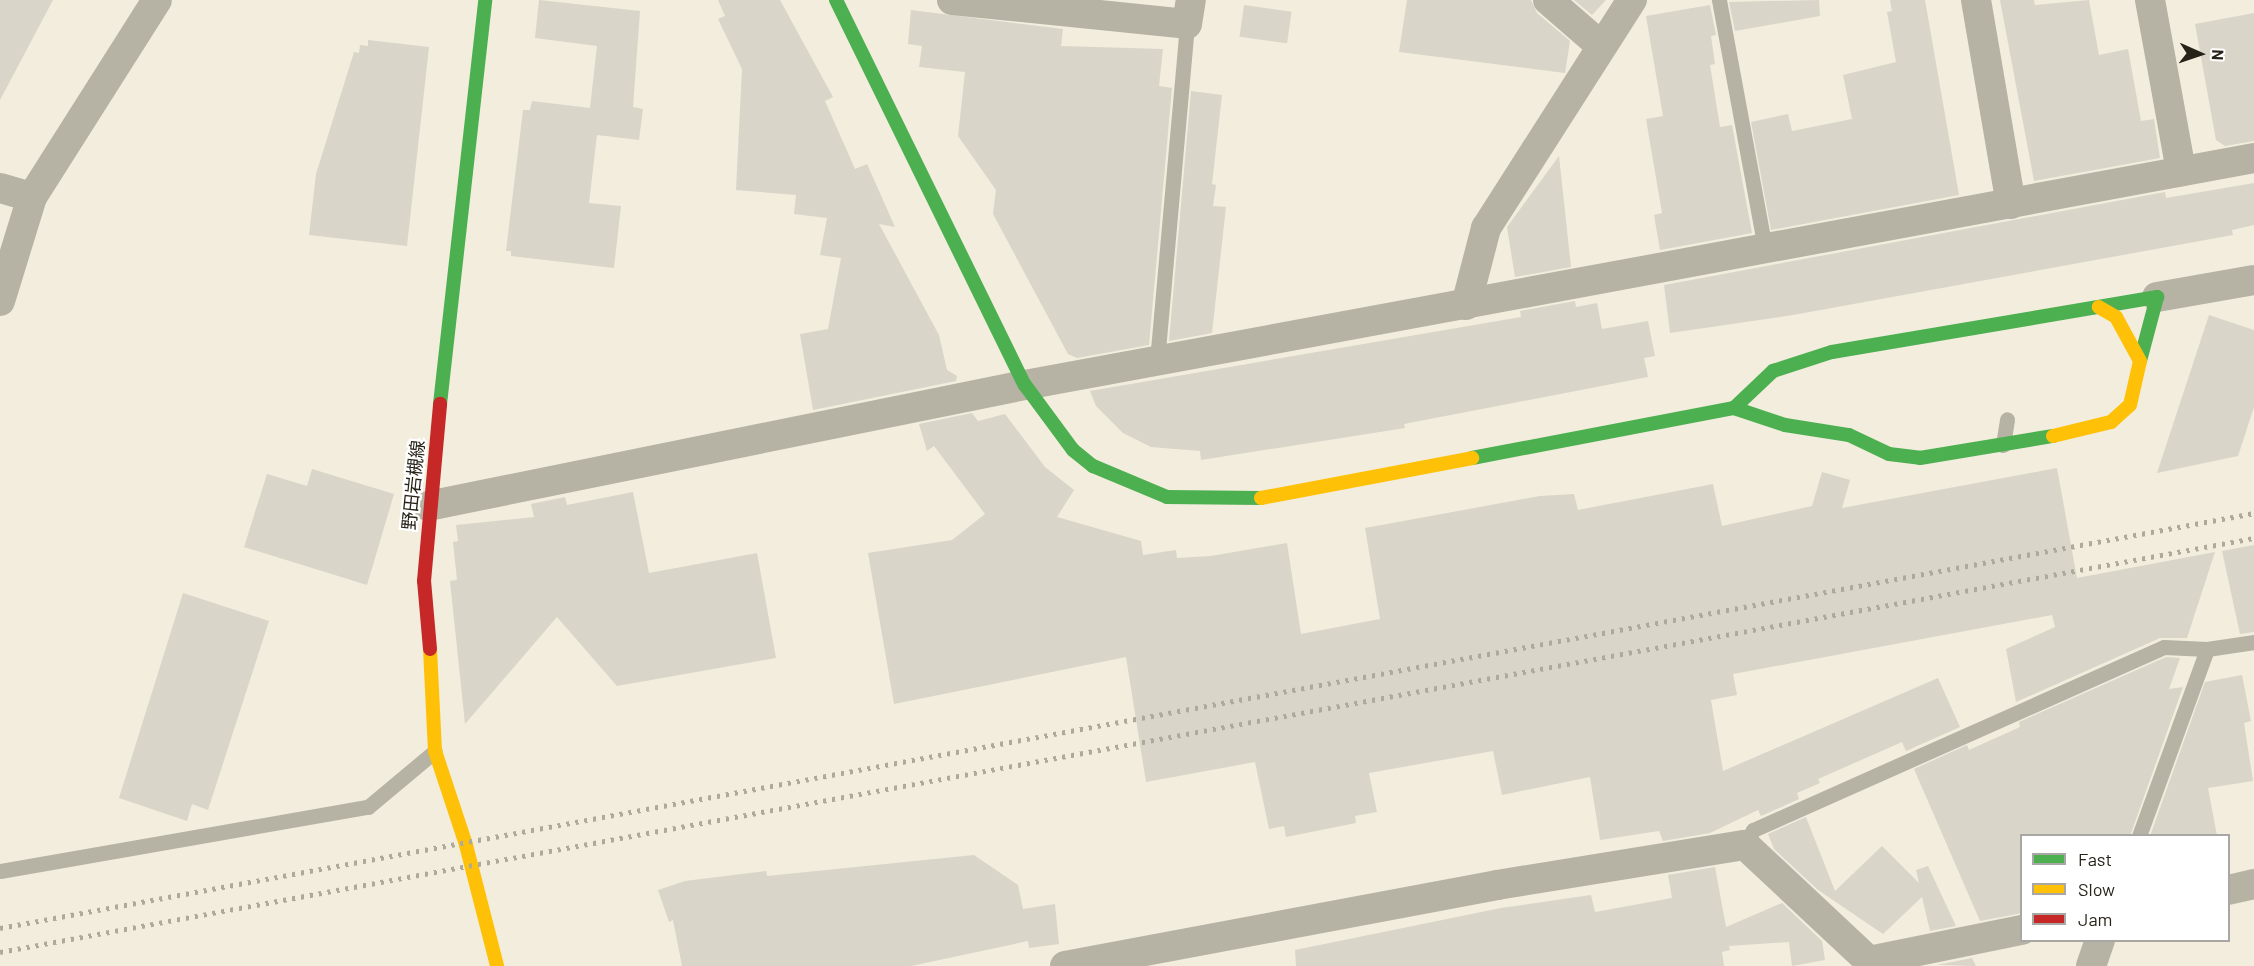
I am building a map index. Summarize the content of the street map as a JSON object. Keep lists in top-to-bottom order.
{
  "streets": {
    "street": ["野田岩槻線"]
  },
  "legend": ["Fast", "Slow", "Jam"],
  "north": "right"
}
